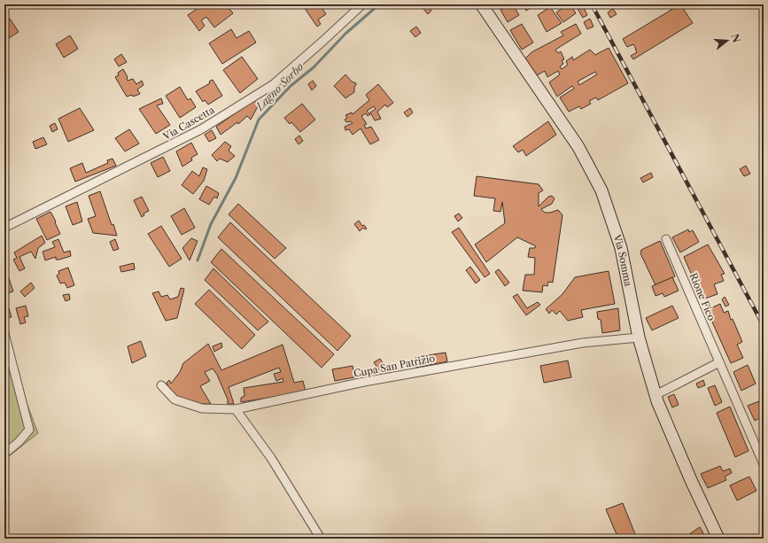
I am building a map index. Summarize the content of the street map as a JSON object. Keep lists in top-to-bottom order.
{
  "streets": {
    "main road": ["Via Somma"],
    "street": ["Via Cascetta", "Rione Fico", "Cupa San Patrizio"]
  },
  "crossings": [
    ["Via Somma", "Cupa San Patrizio"]
  ],
  "water": ["Lagno Sorbo"],
  "north": "right"
}
